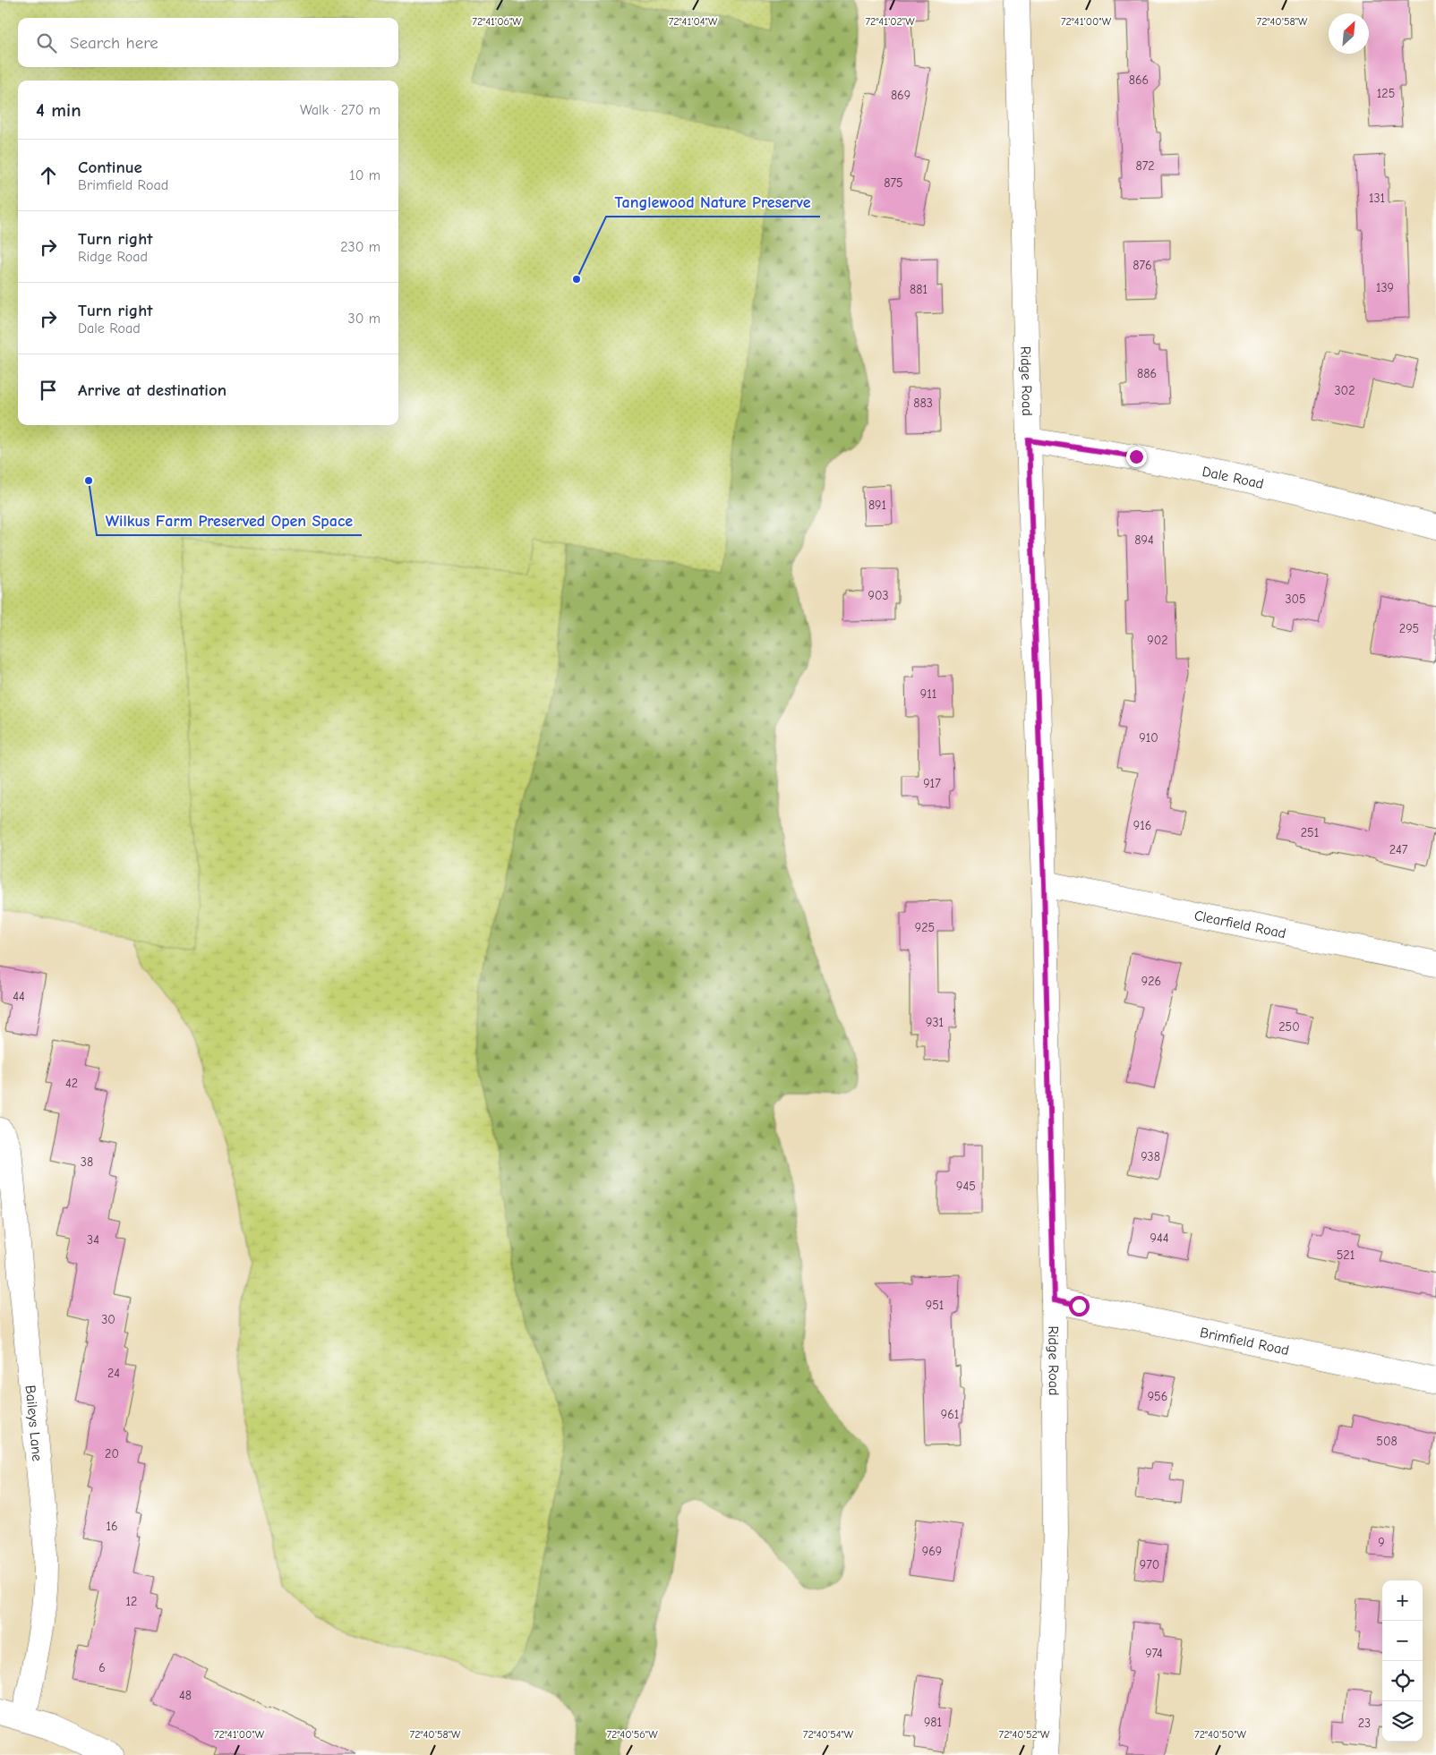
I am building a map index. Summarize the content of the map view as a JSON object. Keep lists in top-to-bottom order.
{
  "streets": {
    "street": [
      "Ridge Road",
      "Dale Road",
      "Clearfield Road",
      "Brimfield Road",
      "Baileys Lane"
    ]
  },
  "crossings": [
    ["Ridge Road", "Dale Road"],
    ["Ridge Road", "Clearfield Road"],
    ["Ridge Road", "Brimfield Road"]
  ],
  "places": ["Tanglewood Nature Preserve", "Wilkus Farm Preserved Open Space"],
  "house_numbers": [
    "866",
    "125",
    "869",
    "872",
    "875",
    "131",
    "876",
    "139",
    "881",
    "886",
    "302",
    "883",
    "891",
    "894",
    "903",
    "305",
    "295",
    "902",
    "911",
    "910",
    "917",
    "916",
    "251",
    "247",
    "925",
    "926",
    "44",
    "931",
    "250",
    "42",
    "938",
    "38",
    "945",
    "944",
    "34",
    "521",
    "951",
    "30",
    "24",
    "956",
    "961",
    "508",
    "20",
    "16",
    "9",
    "969",
    "970",
    "12",
    "974",
    "6",
    "48",
    "981",
    "23"
  ],
  "north": "top right",
  "page": {
    "search": "Search here",
    "heading": ["4 min", "Walk · 270 m"],
    "list": [
      ["Continue", "Brimfield Road", "10 m"],
      ["Turn right", "Ridge Road", "230 m"],
      ["Turn right", "Dale Road", "30 m"],
      "Arrive at destination"
    ],
    "map_buttons": ["+", "−"]
  },
  "coordinates": [
    "72°41'06\"W",
    "72°41'04\"W",
    "72°41'02\"W",
    "72°41'00\"W",
    "72°40'58\"W",
    "72°40'56\"W",
    "72°40'54\"W",
    "72°40'52\"W",
    "72°40'50\"W"
  ]
}
